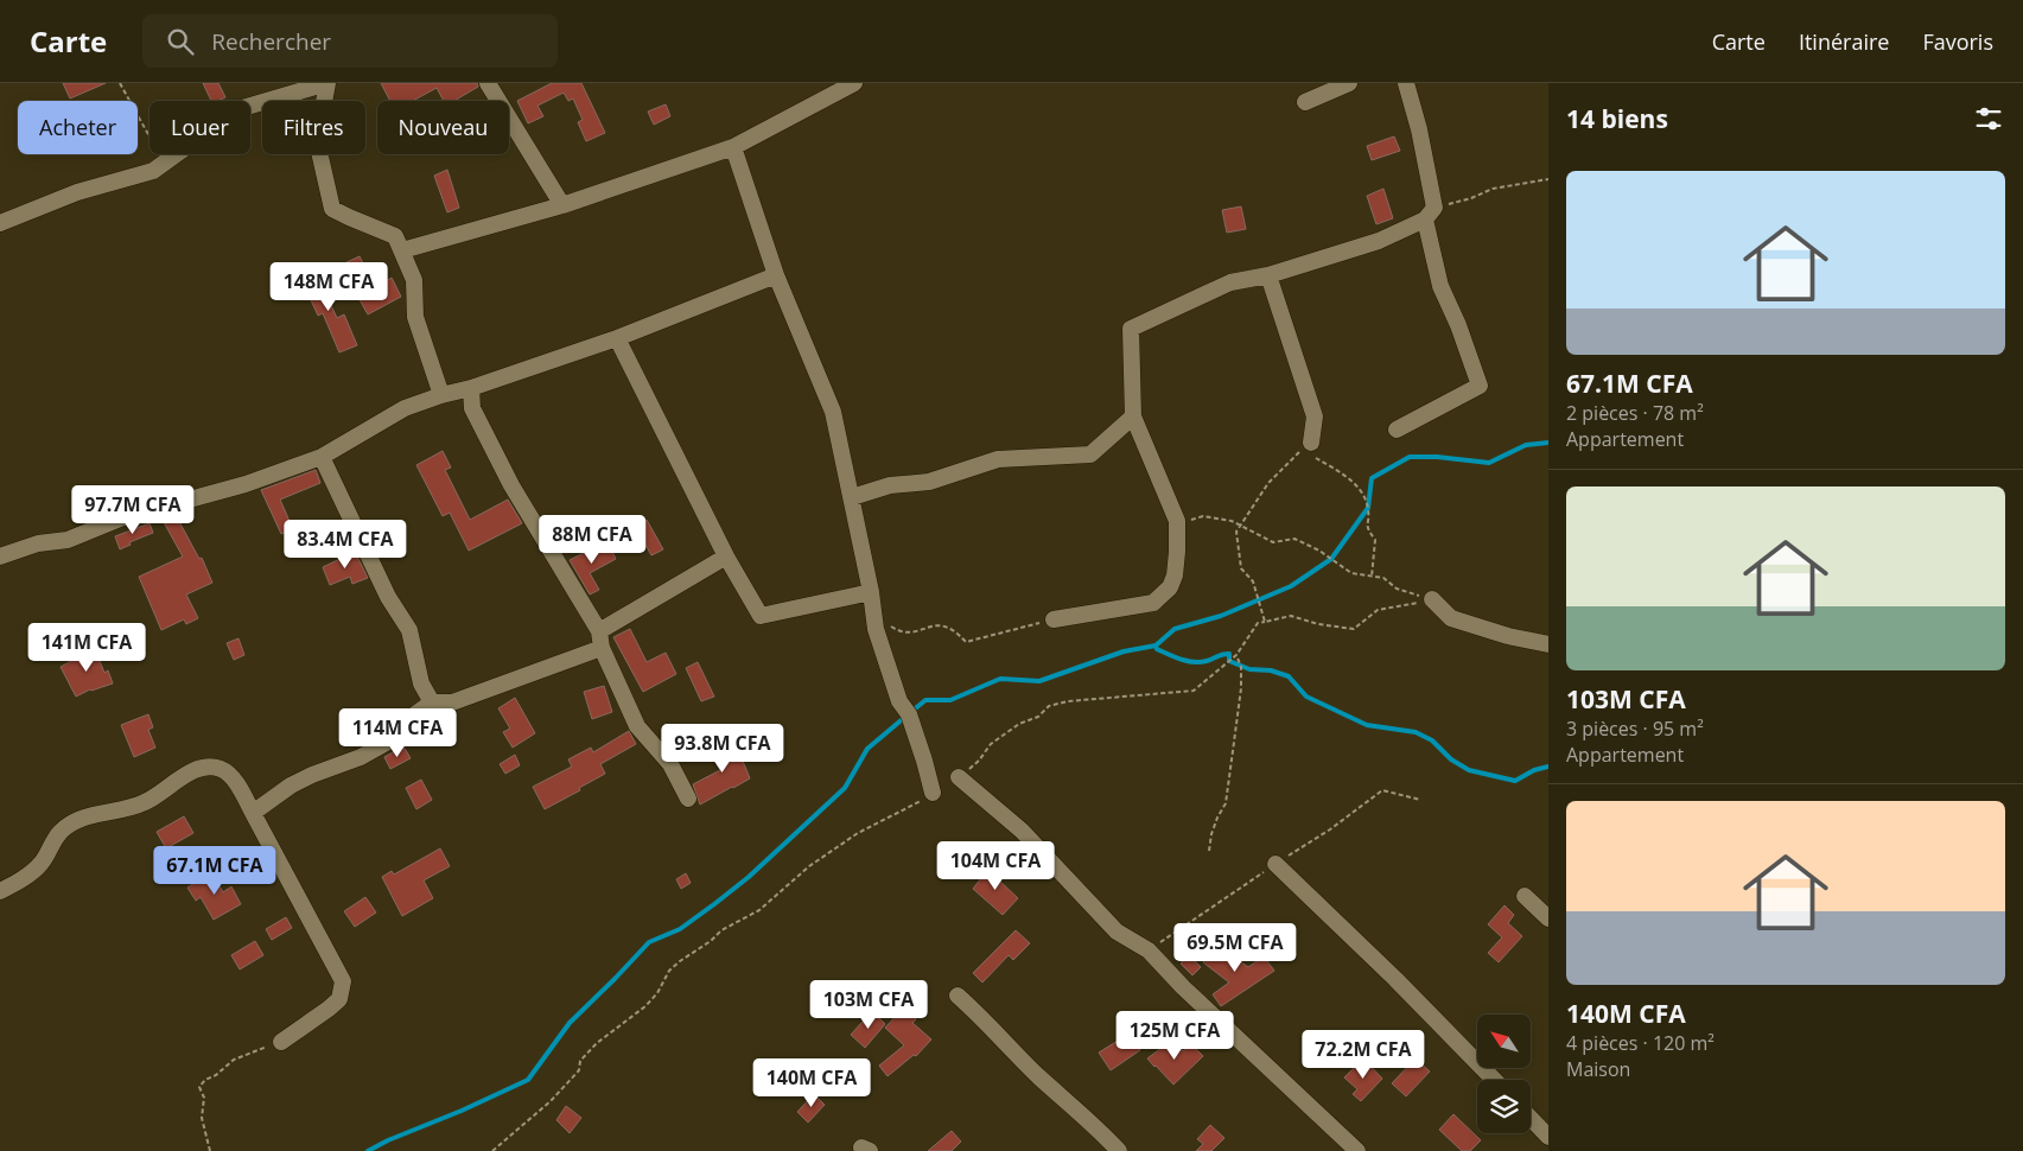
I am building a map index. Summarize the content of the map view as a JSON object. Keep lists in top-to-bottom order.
{
  "north": "top left",
  "page": {
    "header": "Carte",
    "search": "Rechercher",
    "nav": ["Carte", "Itinéraire", "Favoris"],
    "heading": "14 biens",
    "chip": [
      "Acheter",
      "Louer",
      "Filtres",
      "Nouveau"
    ],
    "list": [
      {
        "name": "67.1M CFA",
        "note": "2 pièces · 78 m² · Appartement"
      },
      {
        "name": "103M CFA",
        "note": "3 pièces · 95 m² · Appartement"
      },
      {
        "name": "140M CFA",
        "note": "4 pièces · 120 m² · Maison"
      }
    ],
    "price": [
      "148M CFA",
      "97.7M CFA",
      "88M CFA",
      "83.4M CFA",
      "141M CFA",
      "114M CFA",
      "93.8M CFA",
      "104M CFA",
      "67.1M CFA",
      "69.5M CFA",
      "103M CFA",
      "125M CFA",
      "72.2M CFA",
      "140M CFA"
    ]
  }
}
